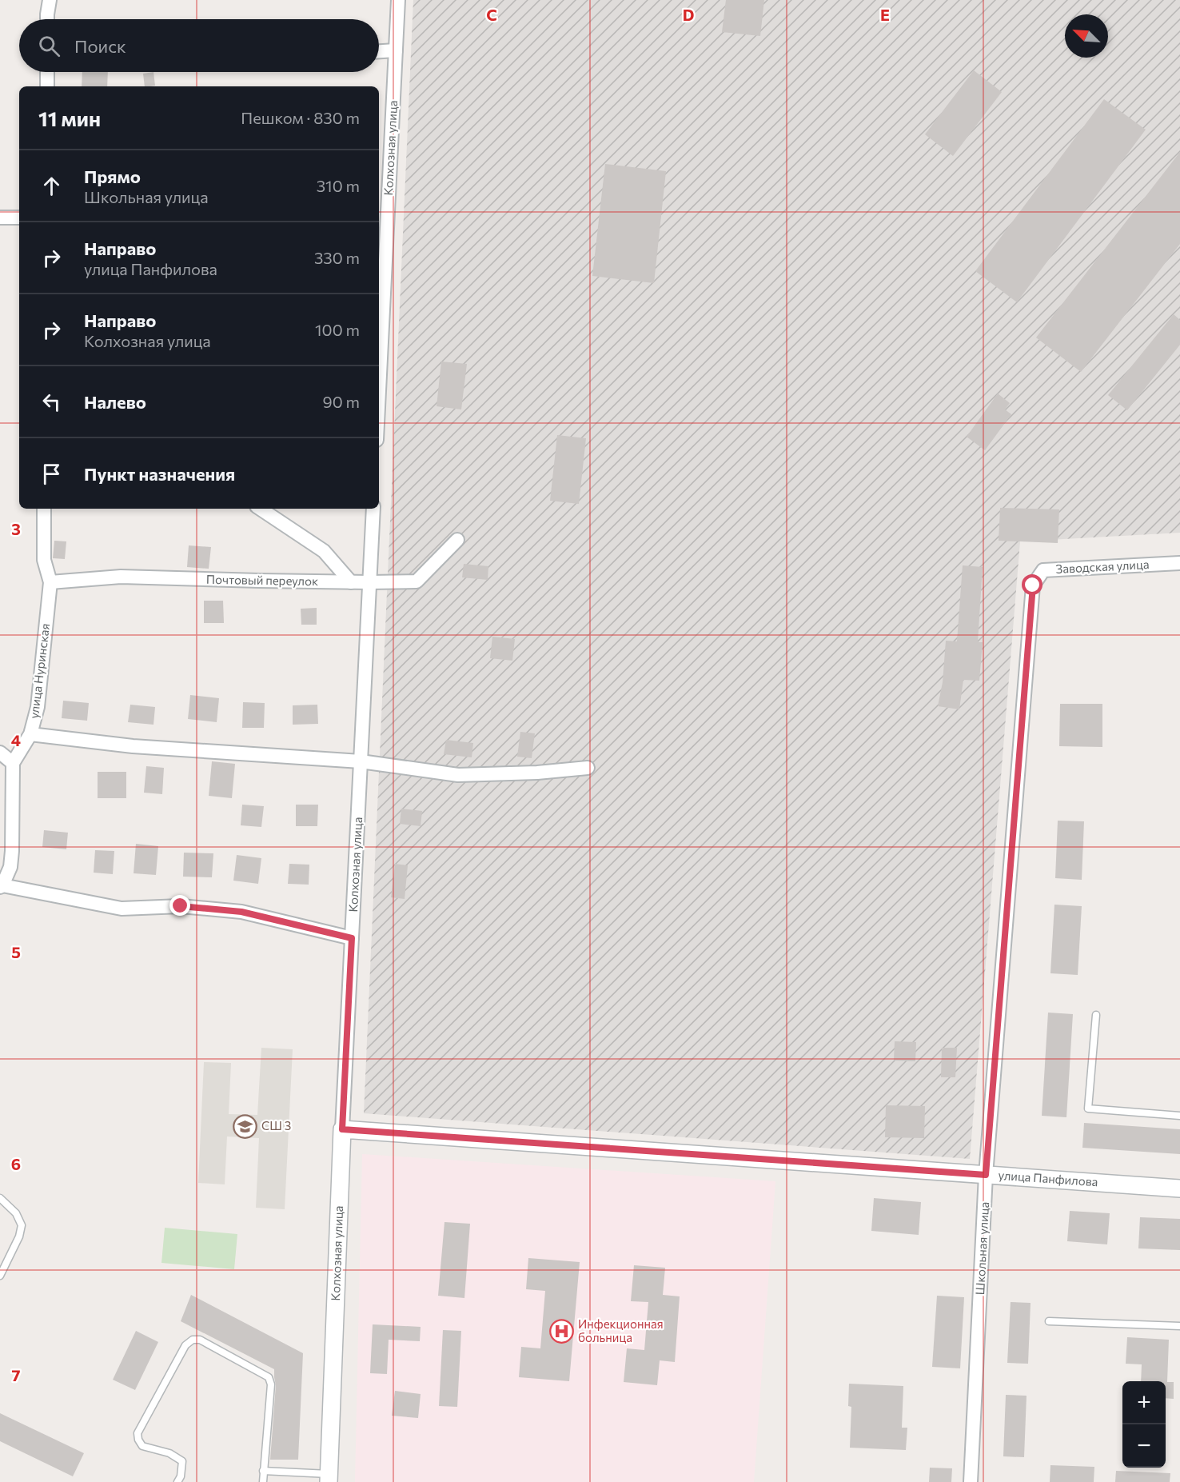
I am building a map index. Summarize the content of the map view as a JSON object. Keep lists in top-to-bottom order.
{
  "streets": {
    "street": [
      "Колхозная улица",
      "Заводская улица",
      "Почтовый переулок",
      "улица Нуринская",
      "улица Панфилова",
      "Школьная улица"
    ]
  },
  "crossings": [
    ["Колхозная улица", "Почтовый переулок"],
    ["Колхозная улица", "улица Панфилова"],
    ["Заводская улица", "Школьная улица"],
    ["Почтовый переулок", "улица Нуринская"],
    ["улица Панфилова", "Школьная улица"]
  ],
  "places": {
    "school or university": ["СШ 3"],
    "hospital": ["Инфекционная больница"]
  },
  "north": "top left",
  "page": {
    "search": "Поиск",
    "heading": ["11 мин", "Пешком · 830 m"],
    "list": [
      ["Прямо", "Школьная улица", "310 m"],
      ["Направо", "улица Панфилова", "330 m"],
      ["Направо", "Колхозная улица", "100 m"],
      ["Налево", "90 m"],
      "Пункт назначения"
    ],
    "map_buttons": ["+", "−"]
  },
  "grid": {
    "columns": ["C", "D", "E"],
    "rows": [
      "3",
      "4",
      "5",
      "6",
      "7"
    ]
  }
}
